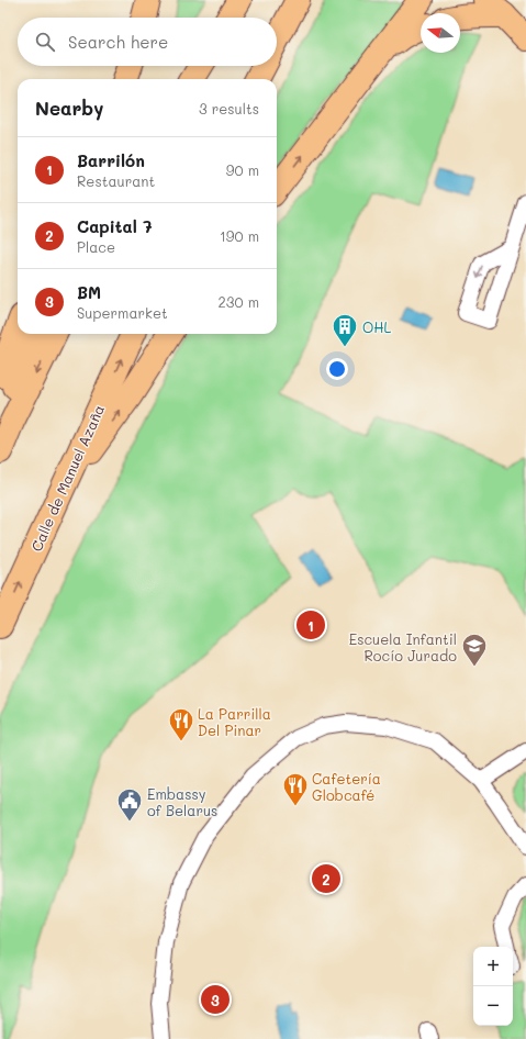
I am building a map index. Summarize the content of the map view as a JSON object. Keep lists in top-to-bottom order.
{
  "streets": {
    "main road": ["Calle de Manuel Azaña"]
  },
  "places": {
    "building": ["OHL"],
    "school or university": ["Escuela Infantil Rocío Jurado"],
    "restaurant": ["La Parrilla Del Pinar", "Cafetería Globcafé"],
    "public building": ["Embassy of Belarus"]
  },
  "north": "left",
  "page": {
    "search": "Search here",
    "heading": ["Nearby", "3 results"],
    "list": [
      {
        "mark": "1",
        "name": "Barrilón",
        "note": "Restaurant",
        "value": "90 m"
      },
      {
        "mark": "2",
        "name": "Capital 7",
        "note": "Place",
        "value": "190 m"
      },
      {
        "mark": "3",
        "name": "BM",
        "note": "Supermarket",
        "value": "230 m"
      }
    ],
    "pins": ["1", "2", "3"],
    "map_buttons": ["+", "−"]
  }
}
